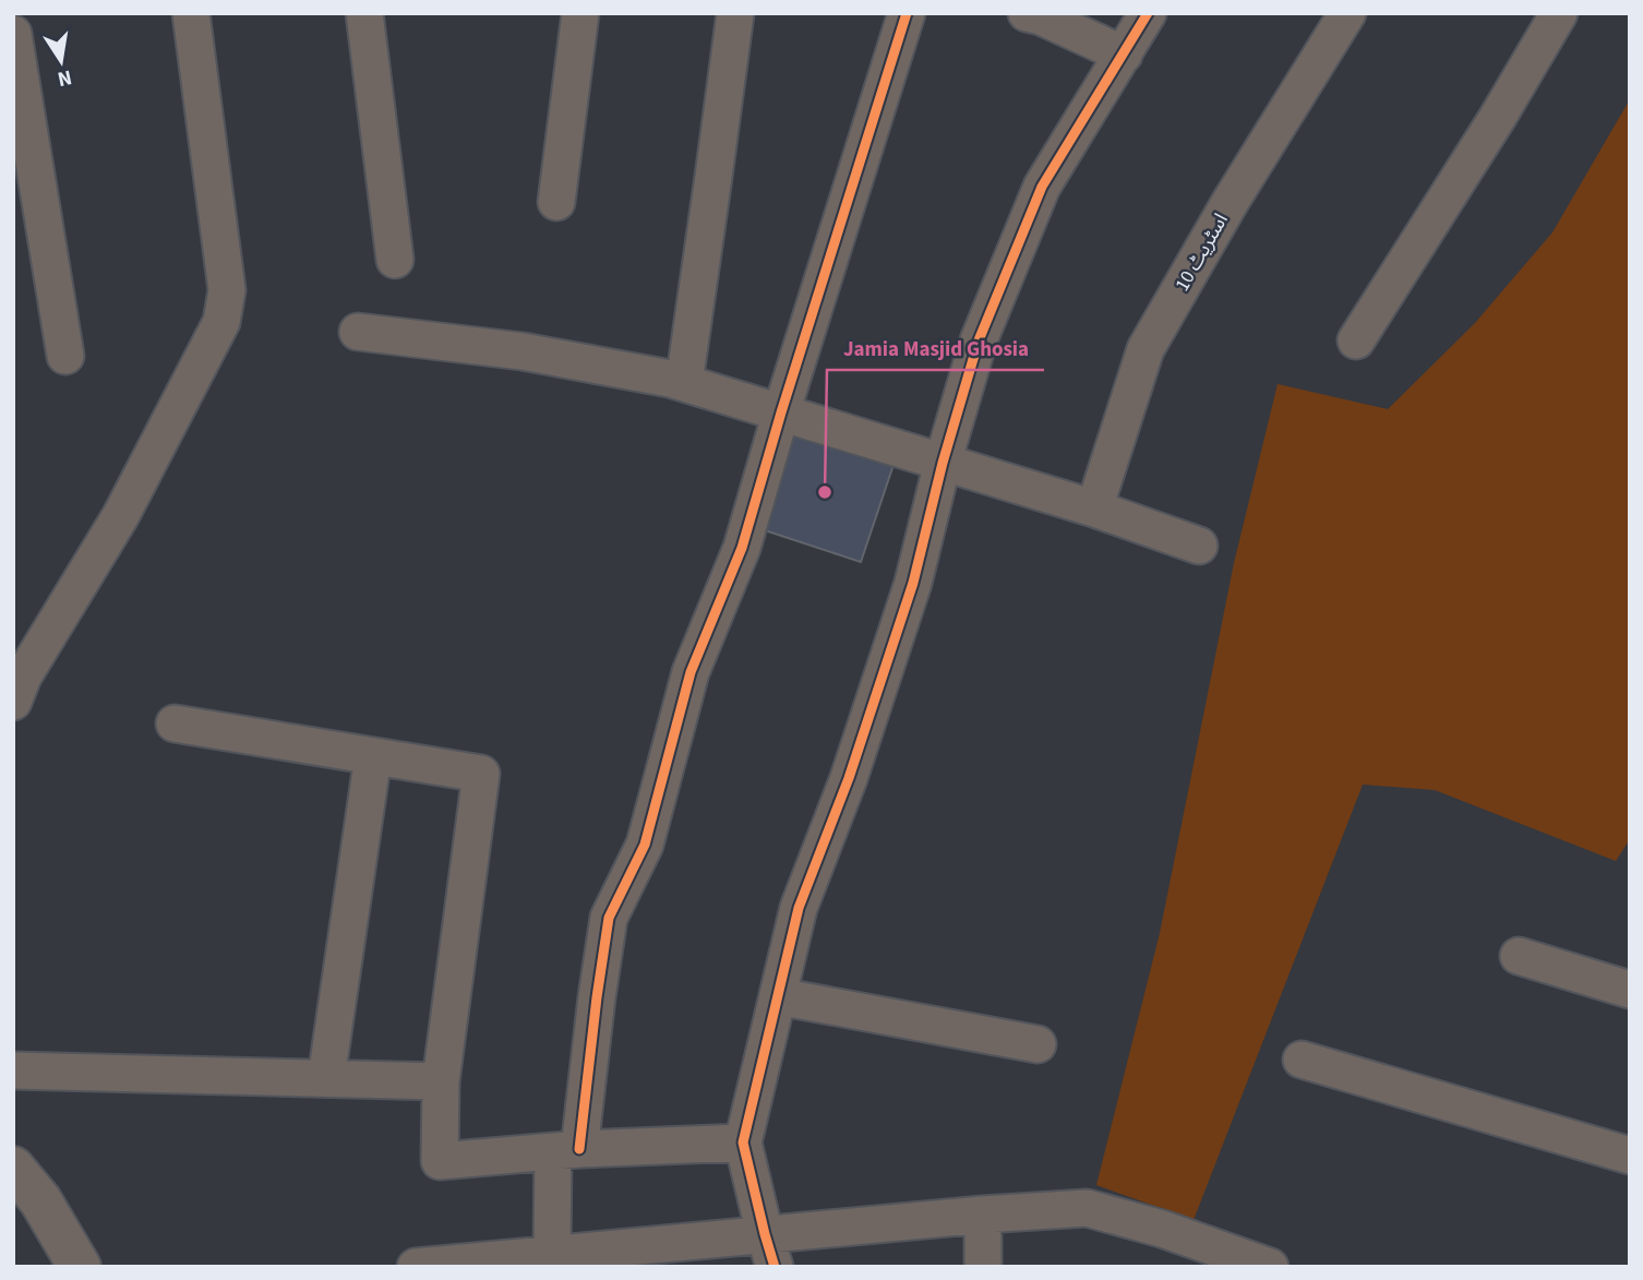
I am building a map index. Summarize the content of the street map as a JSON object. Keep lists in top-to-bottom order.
{
  "streets": {
    "street": ["اسٹریٹ 10"]
  },
  "places": ["Jamia Masjid Ghosia"],
  "north": "bottom"
}
